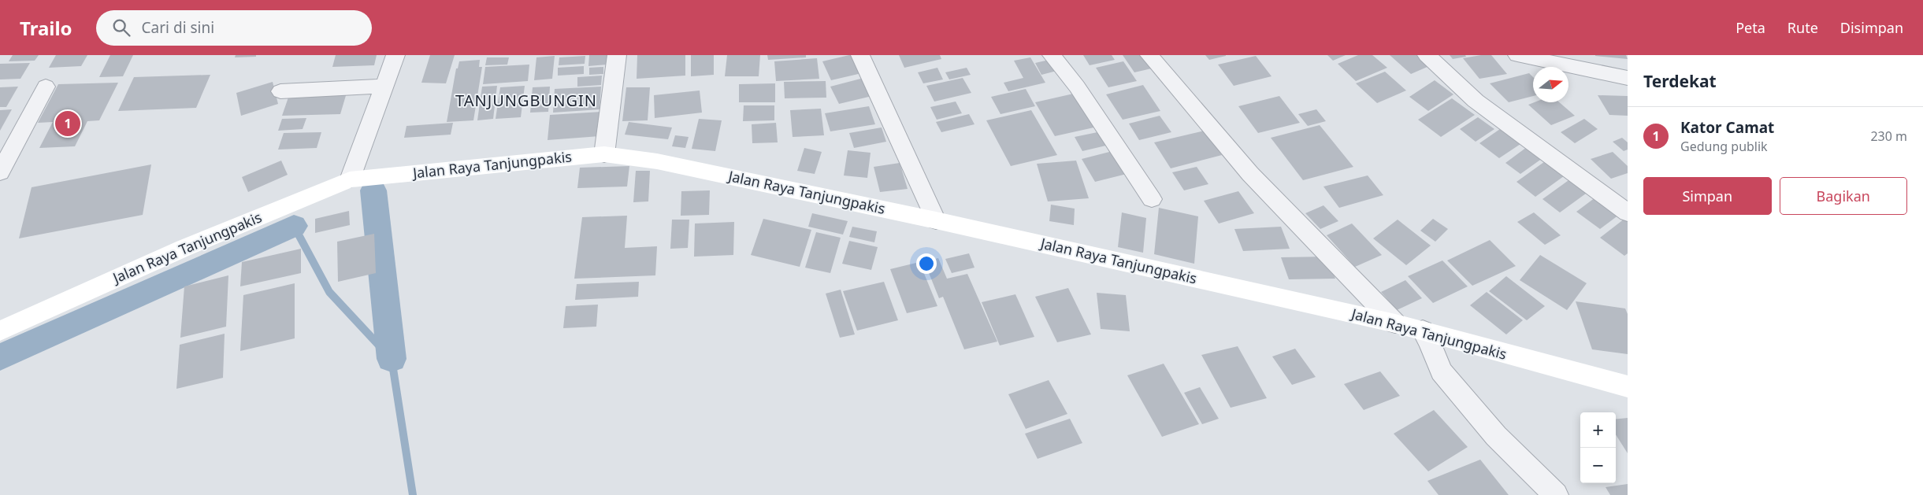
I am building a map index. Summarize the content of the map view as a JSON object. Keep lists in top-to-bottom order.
{
  "streets": {
    "street": ["Jalan Raya Tanjungpakis"]
  },
  "districts": ["TANJUNGBUNGIN"],
  "north": "right",
  "page": {
    "header": "Trailo",
    "search": "Cari di sini",
    "nav": ["Peta", "Rute", "Disimpan"],
    "heading": "Terdekat",
    "list": [
      {
        "mark": "1",
        "name": "Kator Camat",
        "note": "Gedung publik",
        "value": "230 m"
      }
    ],
    "pins": "1",
    "buttons": ["Simpan", "Bagikan"],
    "map_buttons": ["+", "−"]
  }
}
